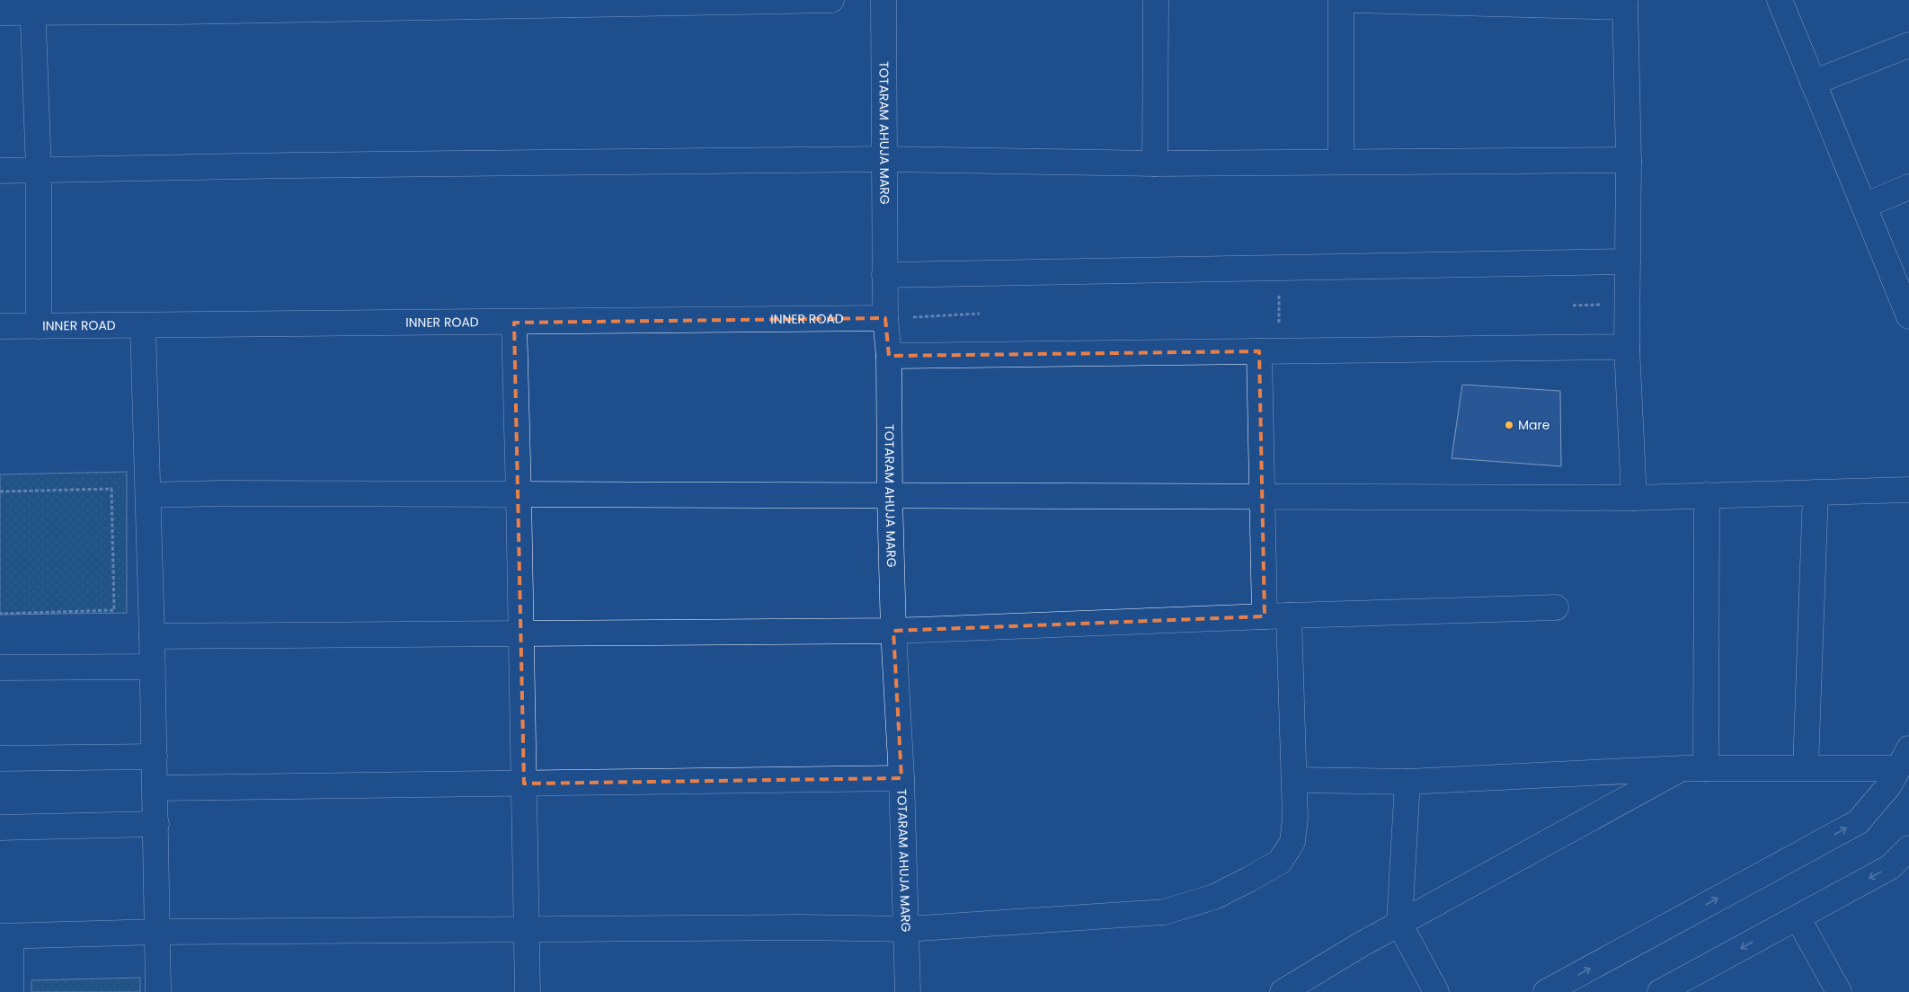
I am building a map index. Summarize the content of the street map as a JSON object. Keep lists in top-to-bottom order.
{
  "streets": {
    "street": ["TOTARAM AHUJA MARG", "INNER ROAD"]
  },
  "crossings": [
    ["TOTARAM AHUJA MARG", "INNER ROAD"]
  ],
  "places": ["Mare"]
}
